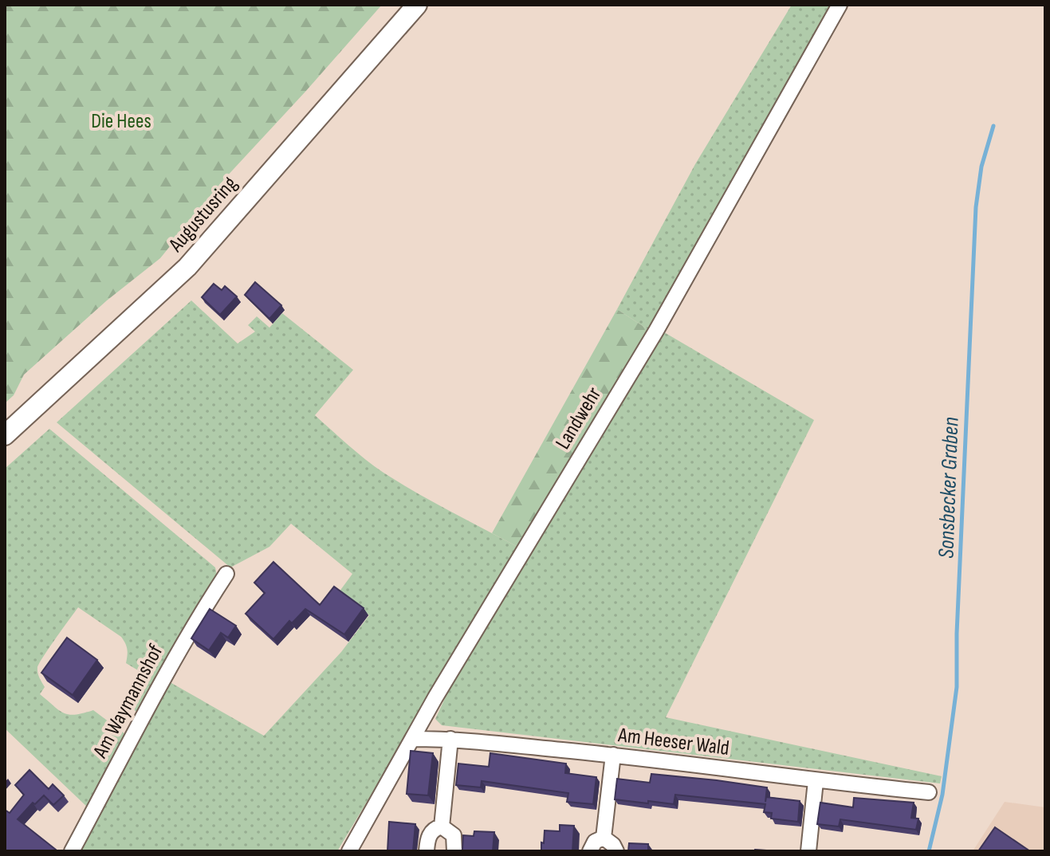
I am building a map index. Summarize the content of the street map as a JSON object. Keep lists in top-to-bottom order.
{
  "streets": {
    "main road": ["Augustusring"],
    "street": ["Landwehr", "Am Waymannshof", "Am Heeser Wald"]
  },
  "crossings": [
    ["Landwehr", "Am Heeser Wald"]
  ],
  "water": ["Sonsbecker Graben"],
  "parks": ["Die Hees"]
}
